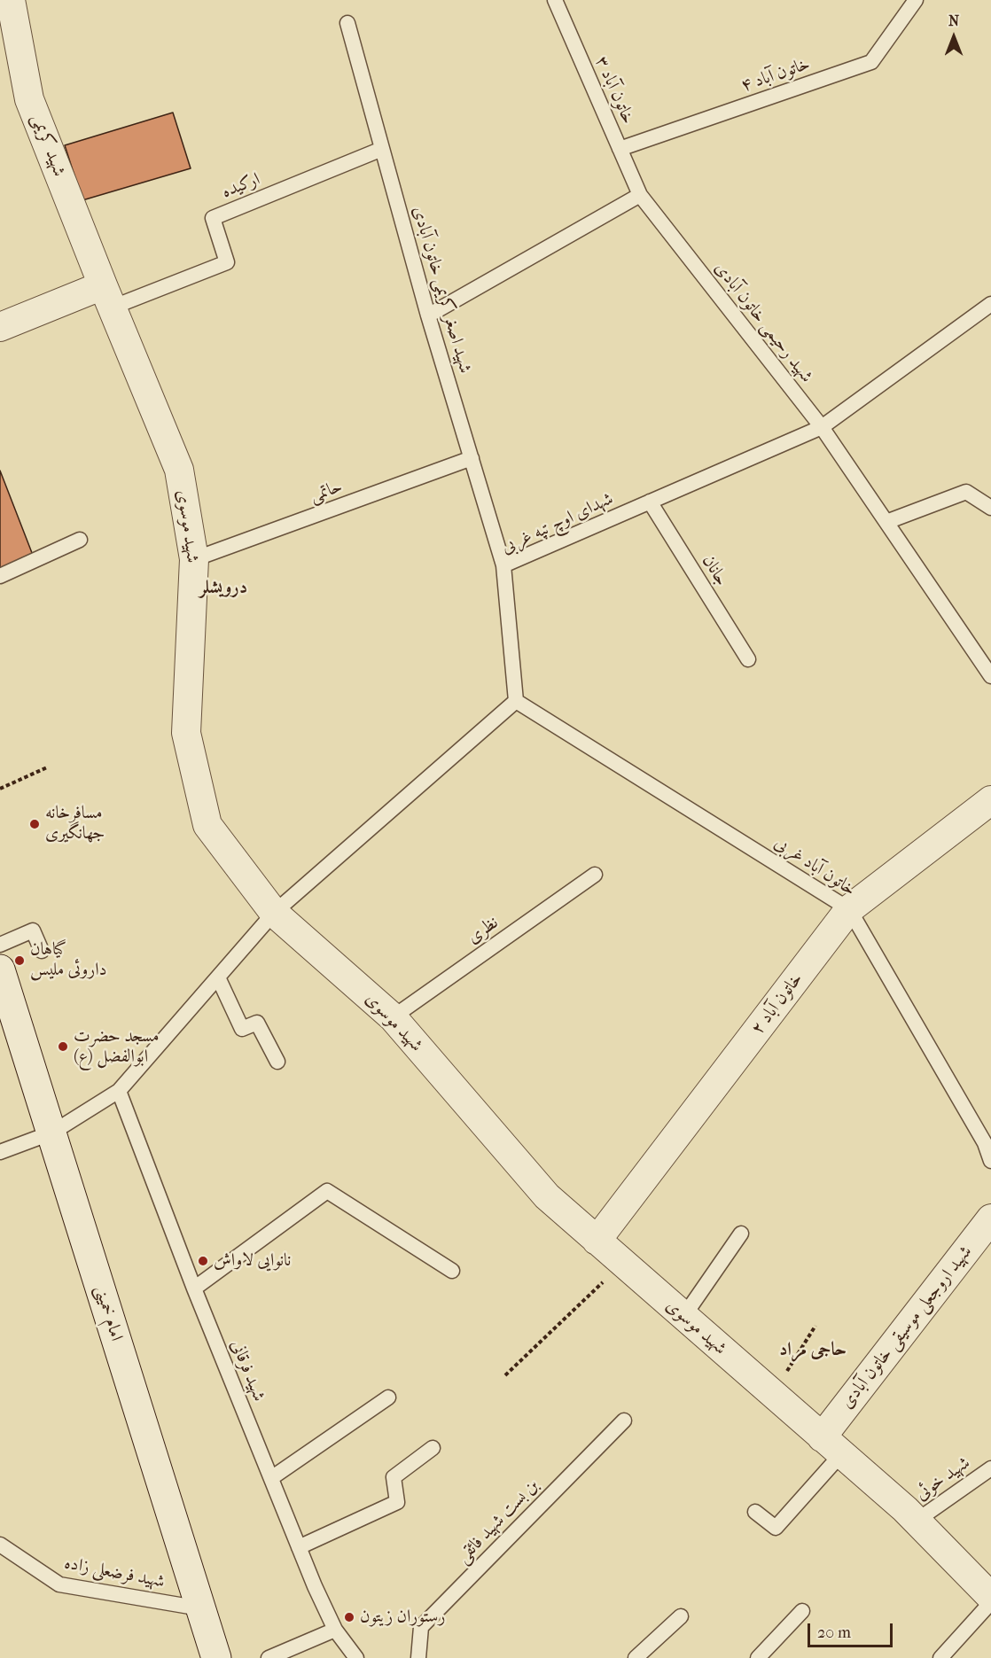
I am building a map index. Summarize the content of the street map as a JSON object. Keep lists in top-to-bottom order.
{
  "streets": {
    "main road": ["امام خمینی"],
    "street": [
      "شهید کریمی",
      "شهید موسوی",
      "خاتون آباد ۲",
      "شهید اروجعلی موسیقی خاتون آبادی"
    ],
    "lane": [
      "خاتون آباد ۴",
      "خاتون آباد ۳",
      "ارکیده",
      "شهید اصغر کریمی خاتون آبادی",
      "شهید رحیمی خاتون آبادی",
      "حاتمی",
      "شهدای اوچ تپه غربی",
      "جانان",
      "خاتون آباد غربی",
      "نظری",
      "شهید فرقانی",
      "شهید خوئی",
      "بن بست شهید فائقی",
      "شهید فرضعلی زاده"
    ]
  },
  "crossings": [
    ["خاتون آباد ۴", "خاتون آباد ۳"],
    ["خاتون آباد ۳", "شهید رحیمی خاتون آبادی"],
    ["شهید کریمی", "ارکیده"],
    ["شهید کریمی", "شهید موسوی"],
    ["ارکیده", "شهید اصغر کریمی خاتون آبادی"],
    ["ارکیده", "شهید موسوی"],
    ["شهید اصغر کریمی خاتون آبادی", "حاتمی"],
    ["شهید اصغر کریمی خاتون آبادی", "شهدای اوچ تپه غربی"],
    ["شهید رحیمی خاتون آبادی", "شهدای اوچ تپه غربی"],
    ["حاتمی", "شهید موسوی"],
    ["شهدای اوچ تپه غربی", "جانان"],
    ["شهدای اوچ تپه غربی", "خاتون آباد غربی"],
    ["شهید موسوی", "نظری"],
    ["شهید موسوی", "خاتون آباد ۲"],
    ["شهید موسوی", "شهید اروجعلی موسیقی خاتون آبادی"],
    ["شهید موسوی", "شهید خوئی"],
    ["خاتون آباد غربی", "خاتون آباد ۲"],
    ["امام خمینی", "شهید فرضعلی زاده"]
  ],
  "districts": ["درویشلر", "حاجی مراد"],
  "places": [
    "مسافرخانه جهانگیری",
    "گیاهان داروئی ملیس",
    "مسجد حضرت ابوالفضل (ع)",
    "نانوایی لاواش",
    "رستوران زیتون"
  ],
  "scale_bar": "20 m",
  "north": "top"
}
